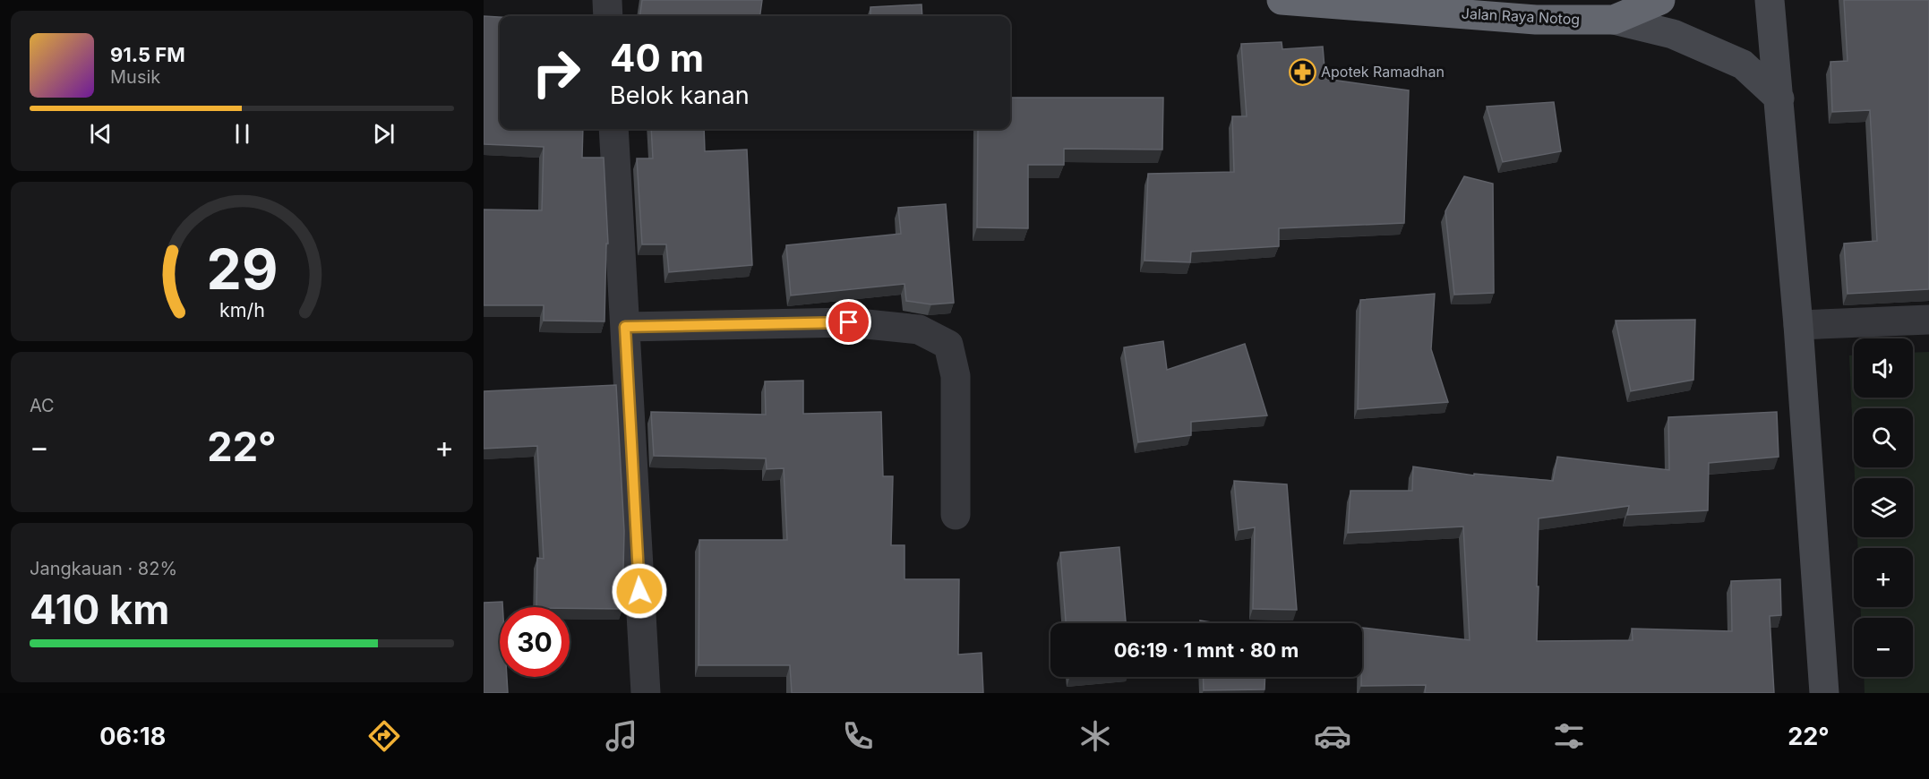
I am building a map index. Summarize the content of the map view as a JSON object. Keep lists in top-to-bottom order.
{
  "streets": {
    "highway": ["Jalan Raya Notog"]
  },
  "places": {
    "pharmacy": ["Apotek Ramadhan"]
  },
  "page": {
    "turn": ["40 m", "Belok kanan"],
    "song": ["91.5 FM", "Musik"],
    "map_buttons": ["+", "−"],
    "tile": [
      "AC",
      ["Jangkauan · 82%", "410 km"]
    ],
    "heat": ["−", "22°", "+"],
    "limit": "30",
    "trip": "06:19 · 1 mnt · 80 m",
    "tabs": ["06:18", "22°"],
    "gauge": ["29", "km/h"]
  }
}
